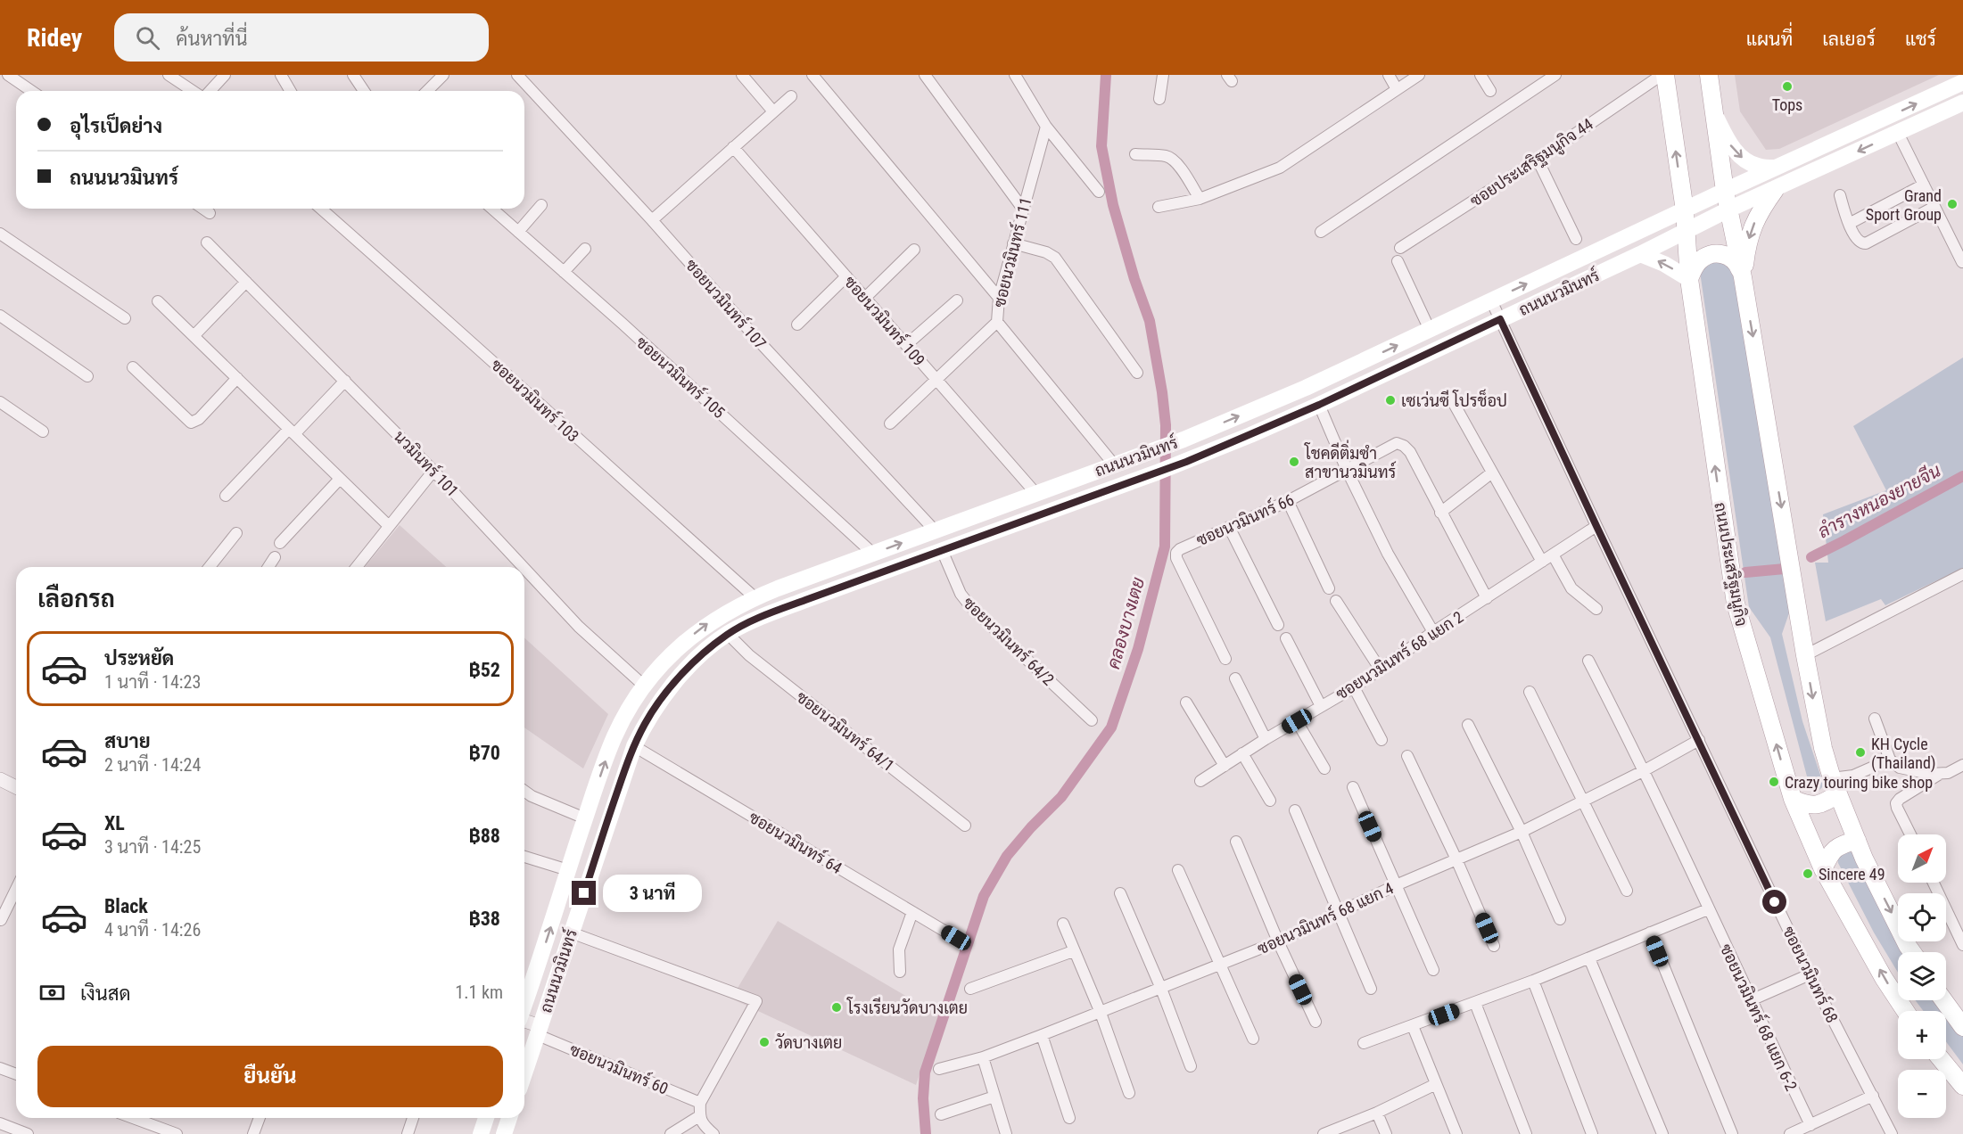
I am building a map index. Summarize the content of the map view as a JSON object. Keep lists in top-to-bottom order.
{
  "streets": {
    "main road": ["ถนนนวมินทร์", "ถนนประเสริฐมนูกิจ"],
    "street": [
      "ซอยประเสริฐมนูกิจ 44",
      "ซอยนวมินทร์ 111",
      "ซอยนวมินทร์ 107",
      "ซอยนวมินทร์ 109",
      "ซอยนวมินทร์ 105",
      "ซอยนวมินทร์ 103",
      "นวมินทร์ 101",
      "ซอยนวมินทร์ 66",
      "ซอยนวมินทร์ 64/2",
      "ซอยนวมินทร์ 68 แยก 2",
      "ซอยนวมินทร์ 64/1",
      "ซอยนวมินทร์ 64",
      "ซอยนวมินทร์ 68 แยก 4",
      "ซอยนวมินทร์ 68",
      "ซอยนวมินทร์ 68 แยก 6-2",
      "ซอยนวมินทร์ 60"
    ]
  },
  "crossings": [
    ["ซอยประเสริฐมนูกิจ 44", "ถนนประเสริฐมนูกิจ"],
    ["ซอยนวมินทร์ 111", "ถนนนวมินทร์"],
    ["ถนนนวมินทร์", "ซอยนวมินทร์ 107"],
    ["ถนนนวมินทร์", "ซอยนวมินทร์ 109"],
    ["ถนนนวมินทร์", "ซอยนวมินทร์ 105"],
    ["ถนนนวมินทร์", "ซอยนวมินทร์ 103"],
    ["ถนนนวมินทร์", "นวมินทร์ 101"],
    ["ถนนนวมินทร์", "ถนนประเสริฐมนูกิจ"],
    ["ถนนนวมินทร์", "ซอยนวมินทร์ 64/2"],
    ["ถนนนวมินทร์", "ซอยนวมินทร์ 64/1"],
    ["ถนนนวมินทร์", "ซอยนวมินทร์ 64"],
    ["ถนนนวมินทร์", "ซอยนวมินทร์ 68"],
    ["ถนนนวมินทร์", "ซอยนวมินทร์ 60"],
    ["ซอยนวมินทร์ 68 แยก 2", "ซอยนวมินทร์ 68"],
    ["ซอยนวมินทร์ 68 แยก 4", "ซอยนวมินทร์ 68"],
    ["ซอยนวมินทร์ 68 แยก 4", "ซอยนวมินทร์ 68 แยก 6-2"]
  ],
  "water": ["ลำรางหนองยายจีน", "คลองบางเตย"],
  "places": [
    "Tops",
    "Grand Sport Group",
    "เซเว่นซี โปรช็อป",
    "โชคดีติ่มซำ สาขานวมินทร์",
    "KH Cycle (Thailand)",
    "Crazy touring bike shop",
    "Sincere 49",
    "โรงเรียนวัดบางเตย",
    "วัดบางเตย"
  ],
  "north": "top right",
  "page": {
    "header": "Ridey",
    "search": "ค้นหาที่นี่",
    "nav": ["แผนที่", "เลเยอร์", "แชร์"],
    "banner": ["อุไรเป็ดย่าง", "ถนนนวมินทร์"],
    "heading": "เลือกรถ",
    "list": [
      {
        "name": "ประหยัด",
        "note": "1 นาที · 14:23",
        "value": "฿52"
      },
      {
        "name": "สบาย",
        "note": "2 นาที · 14:24",
        "value": "฿70"
      },
      {
        "name": "XL",
        "note": "3 นาที · 14:25",
        "value": "฿88"
      },
      {
        "name": "Black",
        "note": "4 นาที · 14:26",
        "value": "฿38"
      }
    ],
    "map_buttons": ["+", "−"],
    "bubble": "3 นาที",
    "pay": ["เงินสด", "1.1 km"],
    "buttons": "ยืนยัน"
  }
}
